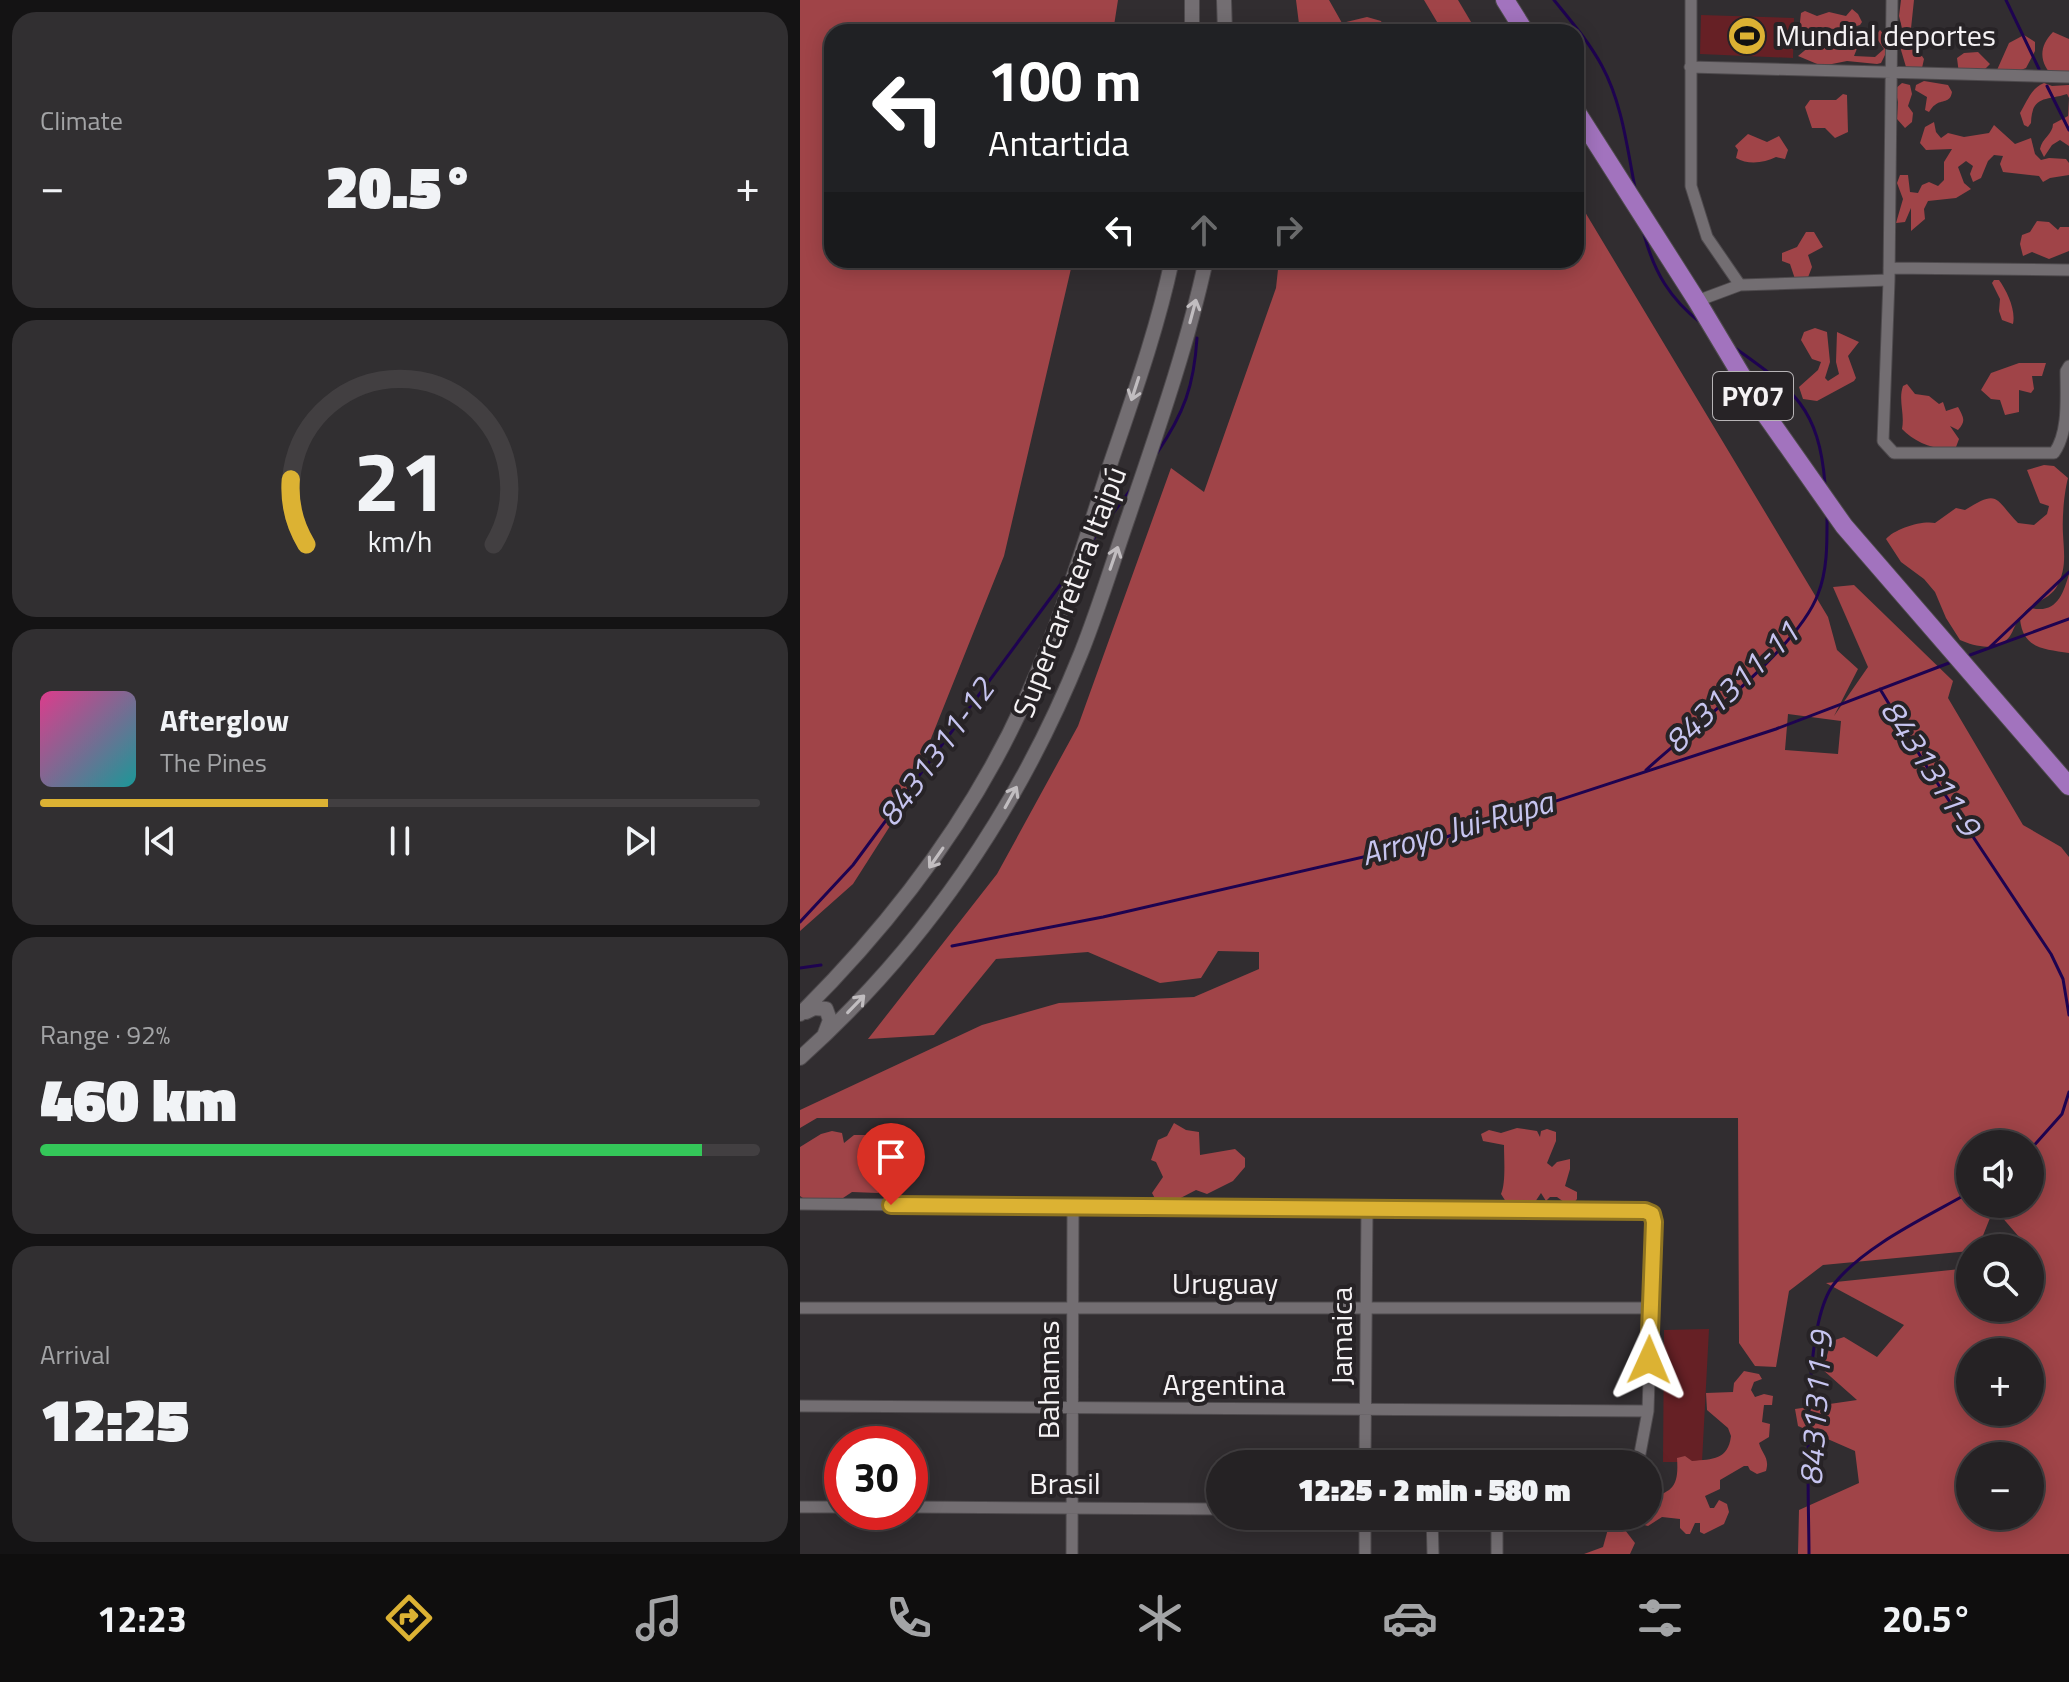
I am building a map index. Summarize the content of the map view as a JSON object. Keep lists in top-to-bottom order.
{
  "streets": {
    "highway": ["PY07"],
    "street": [
      "Supercarretera Itaipú",
      "Uruguay",
      "Jamaica",
      "Bahamas",
      "Argentina",
      "Brasil"
    ]
  },
  "crossings": [
    ["Uruguay", "Jamaica"],
    ["Uruguay", "Bahamas"],
    ["Jamaica", "Argentina"],
    ["Bahamas", "Argentina"],
    ["Bahamas", "Brasil"]
  ],
  "water": [
    "8431311-11",
    "8431311-12",
    "8431311-9",
    "Arroyo Jui-Rupa"
  ],
  "places": {
    "sports": ["Mundial deportes"]
  },
  "page": {
    "tile": [
      "Climate",
      ["Range · 92%", "460 km"],
      ["Arrival", "12:25"]
    ],
    "turn": ["100 m", "Antartida"],
    "heat": ["−", "20.5°", "+"],
    "song": ["Afterglow", "The Pines"],
    "map_buttons": ["+", "−"],
    "limit": "30",
    "trip": "12:25 · 2 min · 580 m",
    "tabs": ["12:23", "20.5°"],
    "gauge": ["21", "km/h"]
  }
}
